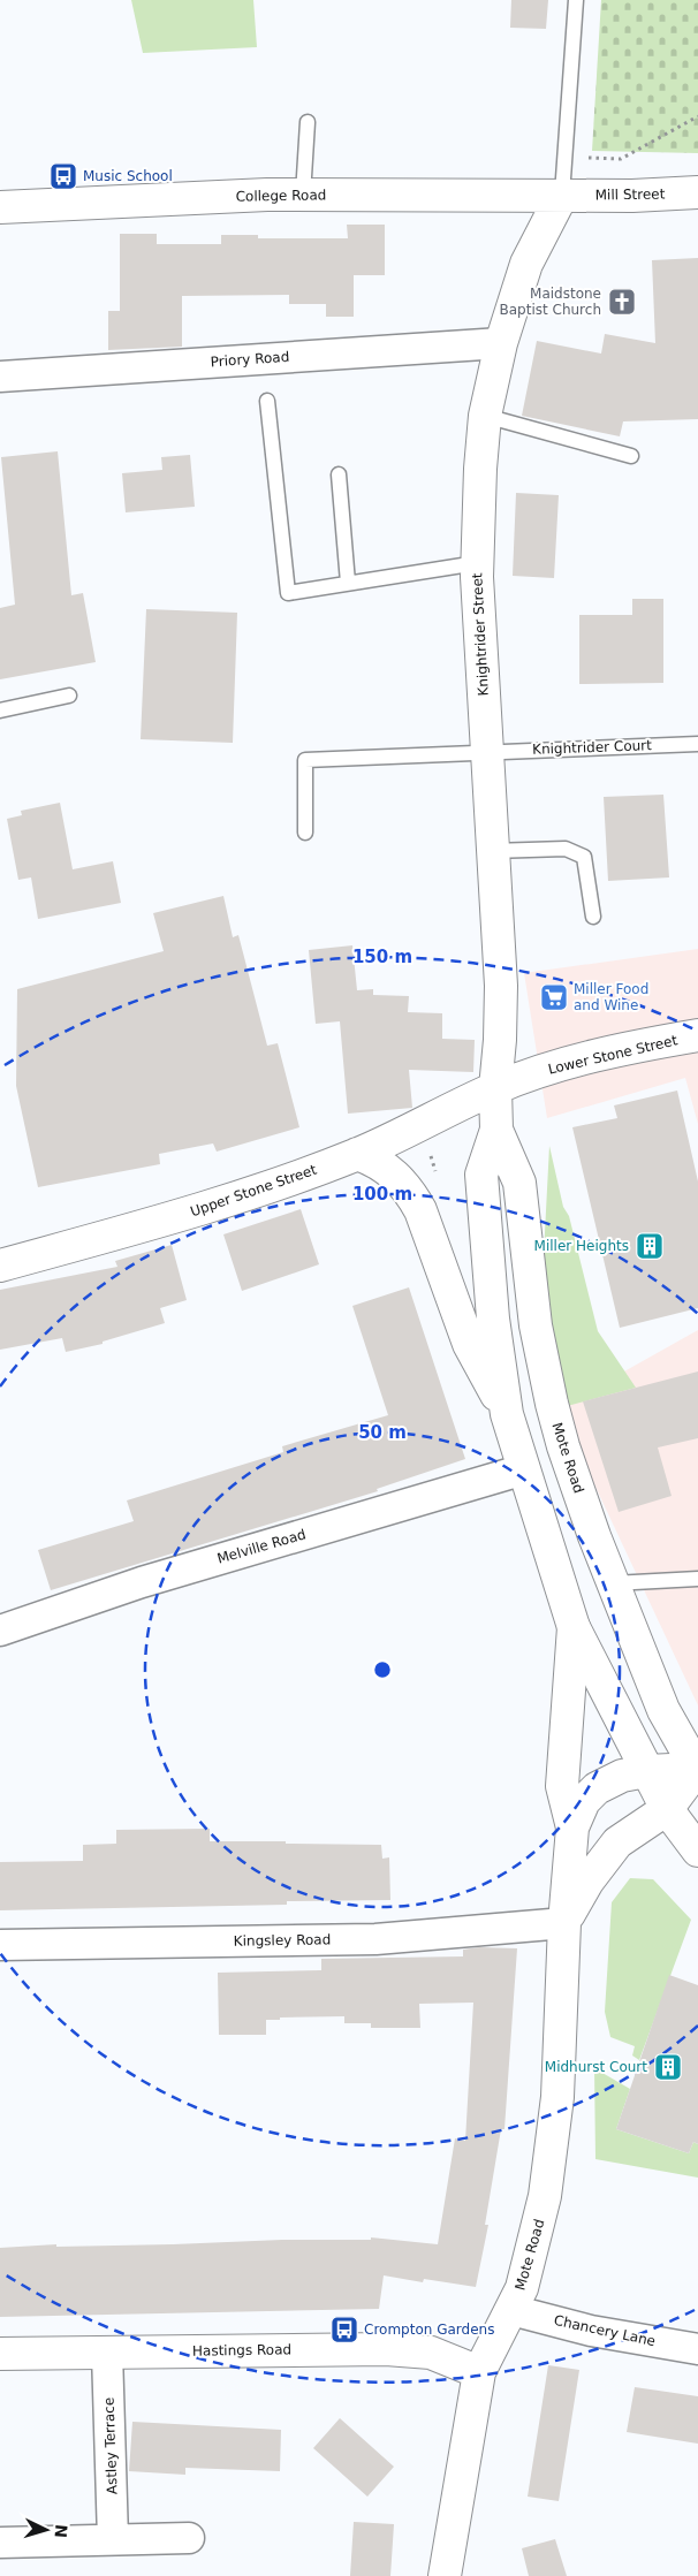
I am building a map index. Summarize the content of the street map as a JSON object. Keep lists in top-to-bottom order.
{
  "streets": {
    "main road": [
      "Mill Street",
      "College Road",
      "Knightrider Street",
      "Lower Stone Street",
      "Upper Stone Street",
      "Mote Road",
      "Hastings Road"
    ],
    "street": [
      "Priory Road",
      "Melville Road",
      "Kingsley Road",
      "Chancery Lane",
      "Astley Terrace"
    ],
    "lane": ["Knightrider Court"]
  },
  "crossings": [
    ["Mill Street", "College Road"],
    ["Mill Street", "Knightrider Street"],
    ["College Road", "Knightrider Street"],
    ["Priory Road", "Knightrider Street"],
    ["Knightrider Street", "Knightrider Court"],
    ["Knightrider Street", "Lower Stone Street"],
    ["Knightrider Street", "Upper Stone Street"],
    ["Knightrider Street", "Mote Road"],
    ["Lower Stone Street", "Upper Stone Street"],
    ["Lower Stone Street", "Mote Road"],
    ["Upper Stone Street", "Mote Road"],
    ["Mote Road", "Melville Road"],
    ["Mote Road", "Kingsley Road"],
    ["Mote Road", "Chancery Lane"],
    ["Mote Road", "Hastings Road"],
    ["Hastings Road", "Astley Terrace"]
  ],
  "places": {
    "bus stop": ["Music School", "Crompton Gardens"],
    "church": ["Maidstone Baptist Church"],
    "supermarket": ["Miller Food and Wine"],
    "building": ["Miller Heights", "Midhurst Court"]
  },
  "north": "right",
  "rings": ["150 m", "100 m", "50 m"]
}
